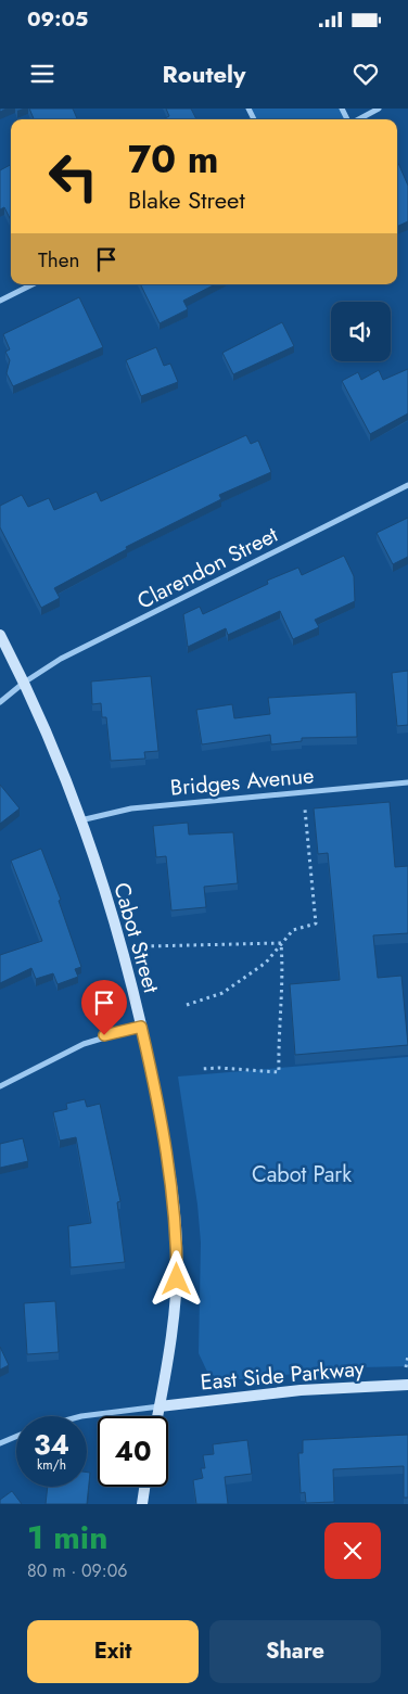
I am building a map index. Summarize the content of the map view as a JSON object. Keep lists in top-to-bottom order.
{
  "streets": {
    "street": [
      "Clarendon Street",
      "Bridges Avenue",
      "Cabot Street",
      "East Side Parkway"
    ]
  },
  "crossings": [
    ["Clarendon Street", "Cabot Street"],
    ["Bridges Avenue", "Cabot Street"],
    ["Cabot Street", "East Side Parkway"]
  ],
  "parks": ["Cabot Park"],
  "page": {
    "status": "09:05",
    "header": "Routely",
    "turn": ["70 m", "Blake Street"],
    "then": "Then",
    "speed": "34 km/h",
    "limit": "40",
    "heading": ["1 min", "80 m · 09:06"],
    "buttons": ["Exit", "Share"]
  }
}
